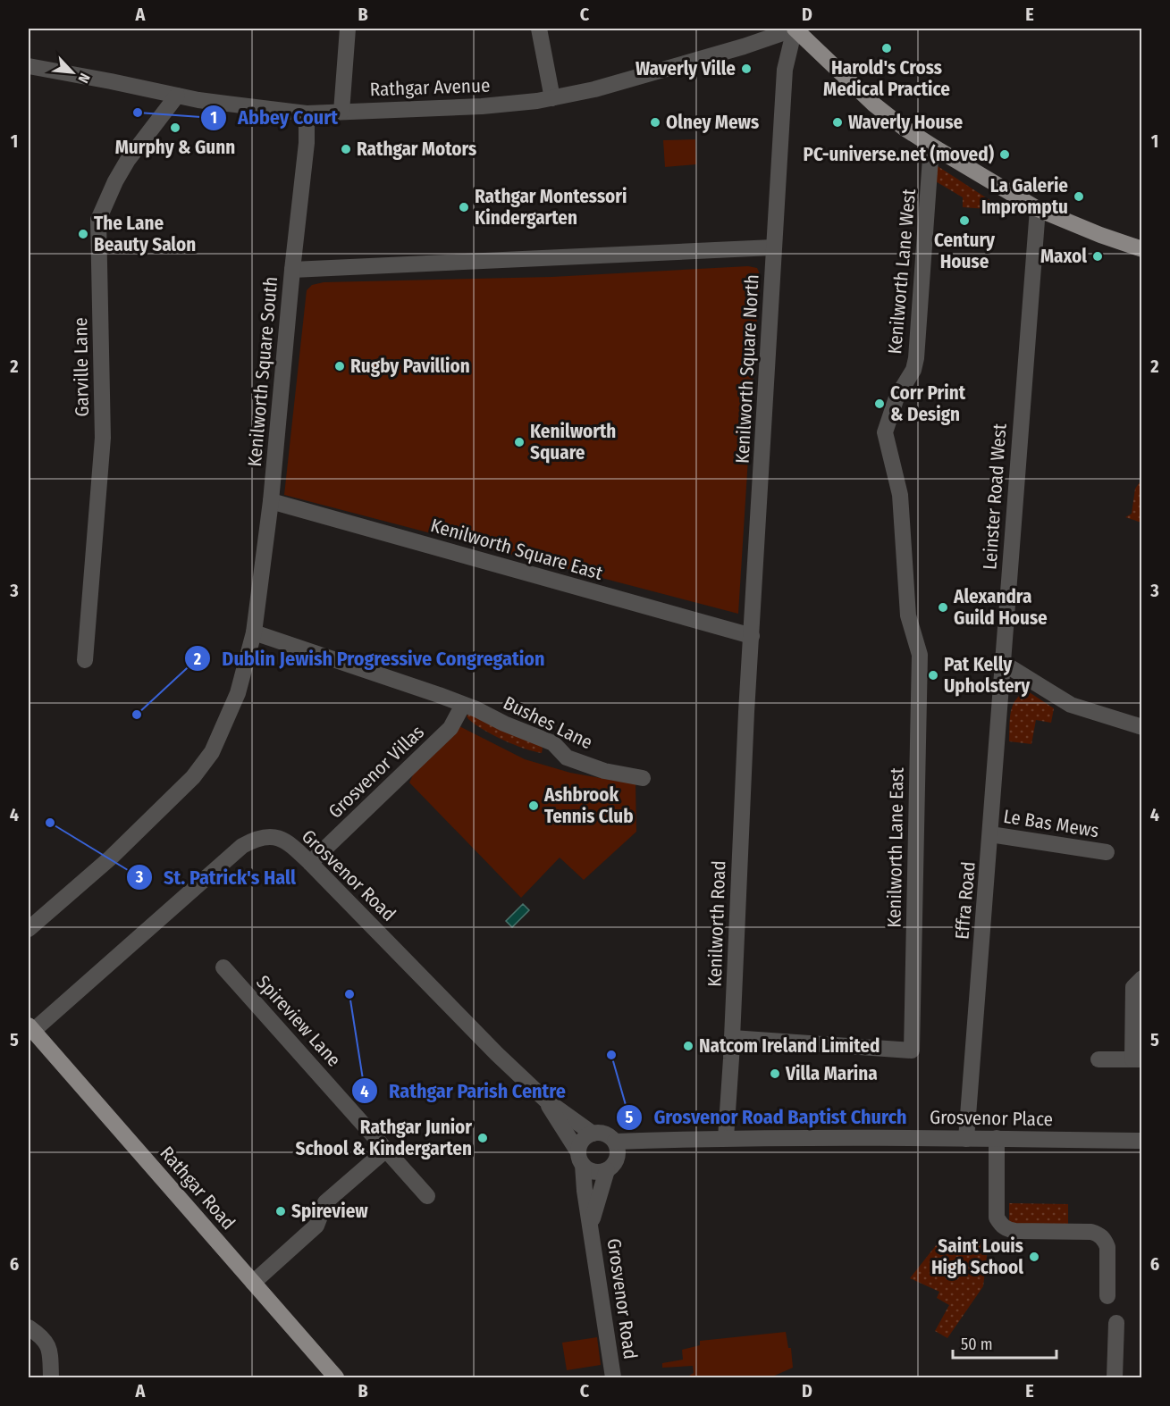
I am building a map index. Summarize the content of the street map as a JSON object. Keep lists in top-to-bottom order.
{
  "streets": {
    "main road": ["Rathgar Road"],
    "street": [
      "Rathgar Avenue",
      "Kenilworth Lane West",
      "Garville Lane",
      "Kenilworth Square North",
      "Kenilworth Square South",
      "Leinster Road West",
      "Kenilworth Square East",
      "Bushes Lane",
      "Grosvenor Villas",
      "Le Bas Mews",
      "Kenilworth Lane East",
      "Grosvenor Road",
      "Effra Road",
      "Kenilworth Road",
      "Spireview Lane",
      "Grosvenor Place"
    ]
  },
  "crossings": [
    ["Rathgar Avenue", "Garville Lane"],
    ["Rathgar Avenue", "Kenilworth Square North"],
    ["Rathgar Avenue", "Kenilworth Square South"],
    ["Kenilworth Lane West", "Kenilworth Lane East"],
    ["Kenilworth Square North", "Kenilworth Square East"],
    ["Kenilworth Square North", "Kenilworth Road"],
    ["Kenilworth Square South", "Kenilworth Square East"],
    ["Kenilworth Square South", "Bushes Lane"],
    ["Leinster Road West", "Effra Road"],
    ["Bushes Lane", "Grosvenor Villas"],
    ["Grosvenor Villas", "Grosvenor Road"],
    ["Le Bas Mews", "Effra Road"],
    ["Kenilworth Lane East", "Kenilworth Road"],
    ["Grosvenor Road", "Grosvenor Place"],
    ["Grosvenor Road", "Rathgar Road"],
    ["Effra Road", "Grosvenor Place"],
    ["Kenilworth Road", "Grosvenor Place"]
  ],
  "places": [
    "Harold's Cross Medical Practice",
    "Waverly Ville",
    "Abbey Court",
    "Olney Mews",
    "Waverly House",
    "Murphy & Gunn",
    "Rathgar Motors",
    "PC-universe.net (moved)",
    "La Galerie Impromptu",
    "Rathgar Montessori Kindergarten",
    "Century House",
    "The Lane Beauty Salon",
    "Maxol",
    "Rugby Pavillion",
    "Corr Print & Design",
    "Kenilworth Square",
    "Alexandra Guild House",
    "Pat Kelly Upholstery",
    "Dublin Jewish Progressive Congregation",
    "Ashbrook Tennis Club",
    "St. Patrick's Hall",
    "Rathgar Parish Centre",
    "Natcom Ireland Limited",
    "Grosvenor Road Baptist Church",
    "Villa Marina",
    "Rathgar Junior School & Kindergarten",
    "Spireview",
    "Saint Louis High School"
  ],
  "scale_bar": "50 m",
  "north": "bottom right",
  "grid": {
    "columns": [
      "A",
      "B",
      "C",
      "D",
      "E"
    ],
    "rows": [
      "1",
      "2",
      "3",
      "4",
      "5",
      "6"
    ]
  }
}
